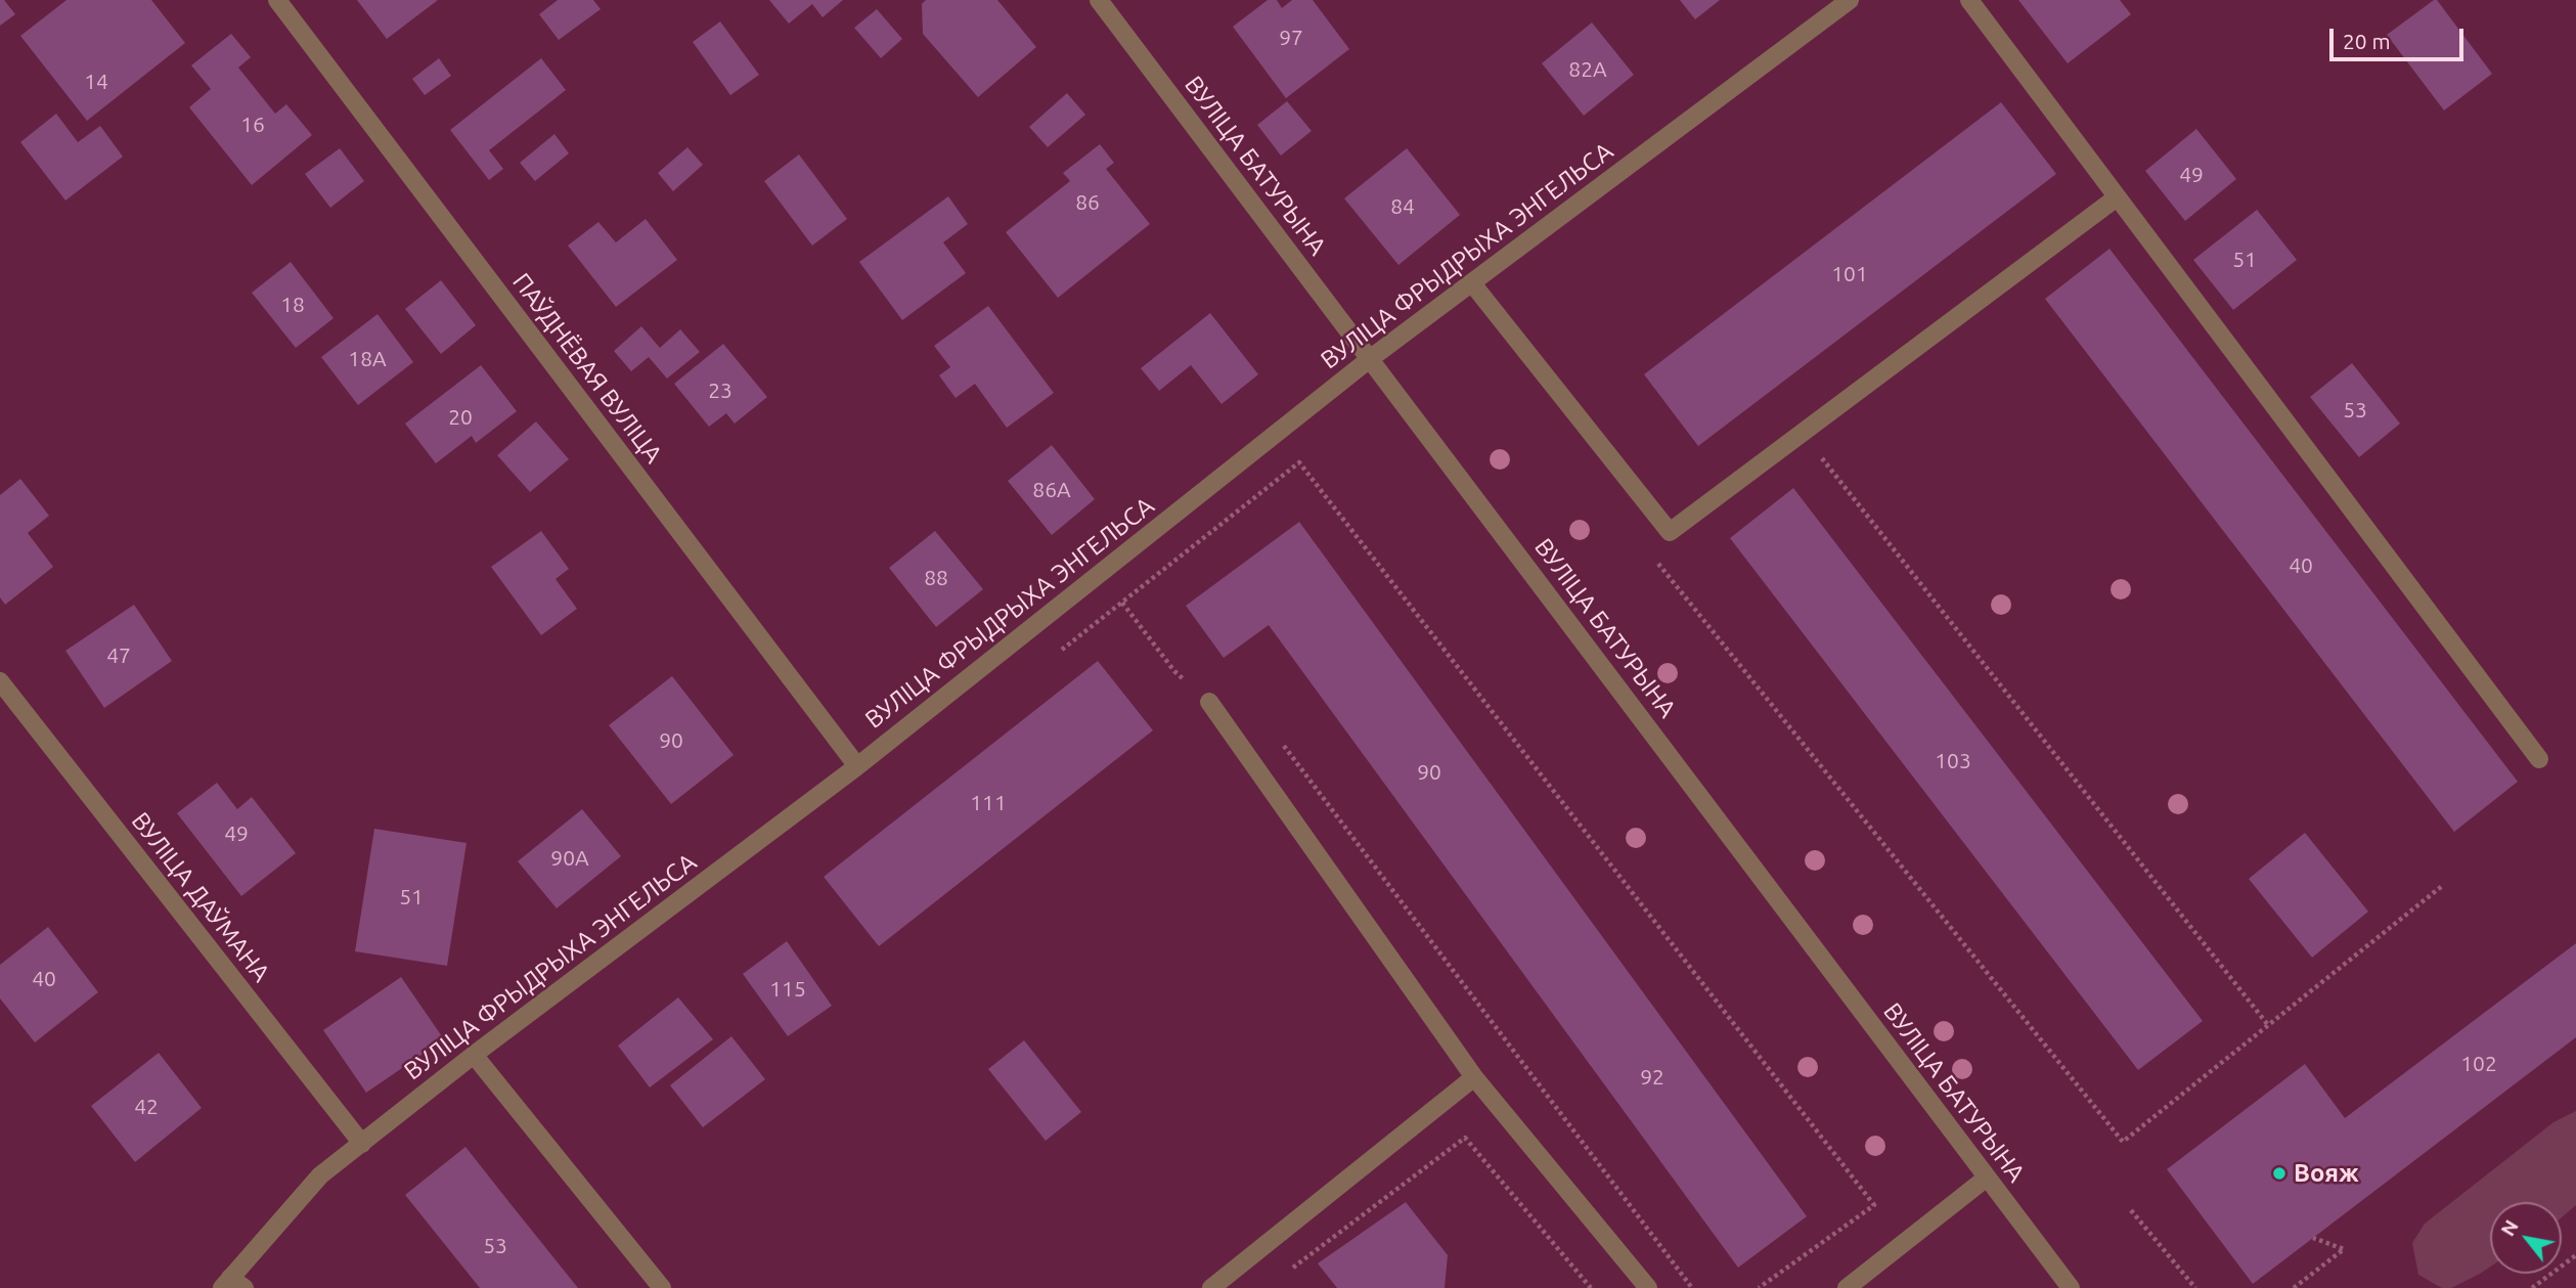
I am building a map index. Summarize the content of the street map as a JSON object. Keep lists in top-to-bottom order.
{
  "streets": {
    "street": [
      "ВУЛІЦА БАТУРЫНА",
      "ВУЛІЦА ФРЫДРЫХА ЭНГЕЛЬСА",
      "ПАЎДНЁВАЯ ВУЛІЦА",
      "ВУЛІЦА ДАЎМАНА"
    ]
  },
  "crossings": [
    ["ВУЛІЦА БАТУРЫНА", "ВУЛІЦА ФРЫДРЫХА ЭНГЕЛЬСА"],
    ["ВУЛІЦА ФРЫДРЫХА ЭНГЕЛЬСА", "ПАЎДНЁВАЯ ВУЛІЦА"],
    ["ВУЛІЦА ФРЫДРЫХА ЭНГЕЛЬСА", "ВУЛІЦА ДАЎМАНА"]
  ],
  "places": ["Вояж"],
  "house_numbers": [
    "97",
    "82А",
    "14",
    "16",
    "49",
    "86",
    "84",
    "51",
    "101",
    "18",
    "18А",
    "23",
    "53",
    "20",
    "86А",
    "40",
    "88",
    "47",
    "90",
    "103",
    "90",
    "111",
    "49",
    "90А",
    "51",
    "40",
    "115",
    "102",
    "92",
    "42",
    "53"
  ],
  "scale_bar": "20 m",
  "north": "top left"
}
